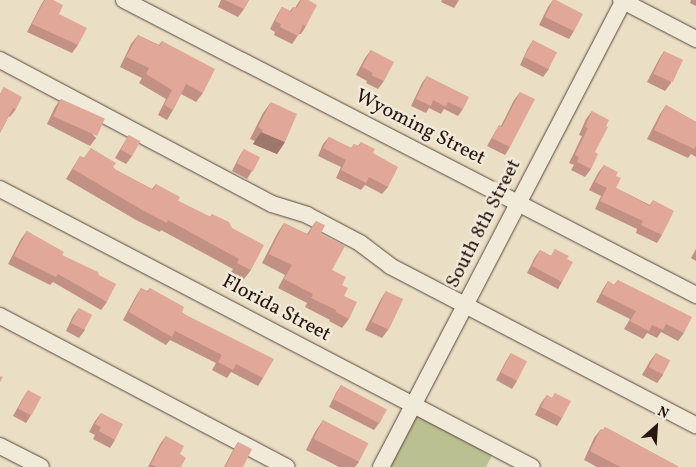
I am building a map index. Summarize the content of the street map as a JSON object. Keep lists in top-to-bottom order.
{
  "streets": {
    "street": ["Wyoming Street", "South 8th Street", "Florida Street"]
  },
  "crossings": [
    ["Wyoming Street", "South 8th Street"],
    ["South 8th Street", "Florida Street"]
  ],
  "north": "top right"
}
